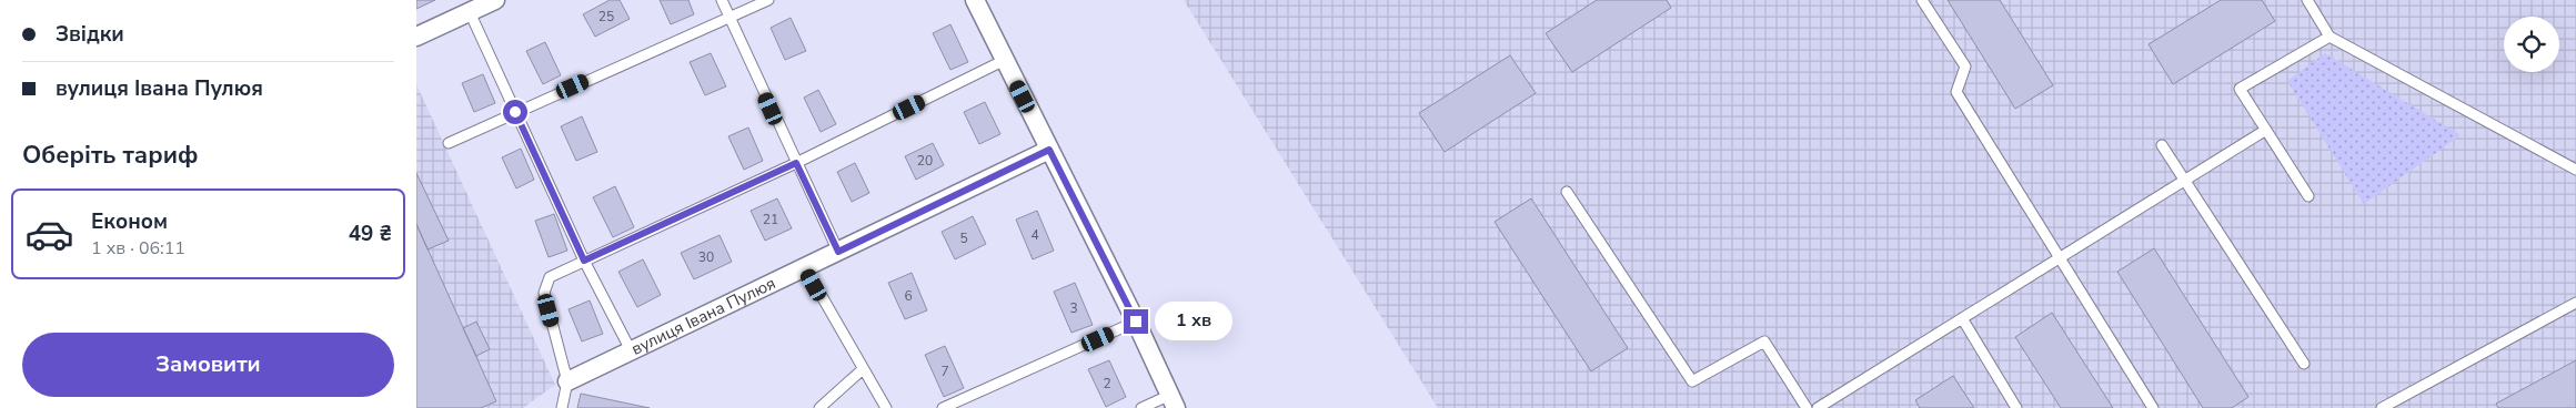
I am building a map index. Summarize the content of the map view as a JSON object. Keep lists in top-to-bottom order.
{
  "streets": {
    "street": ["вулиця Івана Пулюя"]
  },
  "house_numbers": [
    "25",
    "20",
    "21",
    "4",
    "5",
    "30",
    "6",
    "3",
    "7",
    "2"
  ],
  "page": {
    "banner": ["Звідки", "вулиця Івана Пулюя"],
    "heading": "Оберіть тариф",
    "list": [
      {
        "name": "Економ",
        "note": "1 хв · 06:11",
        "value": "49 ₴"
      }
    ],
    "bubble": "1 хв",
    "buttons": "Замовити"
  }
}
